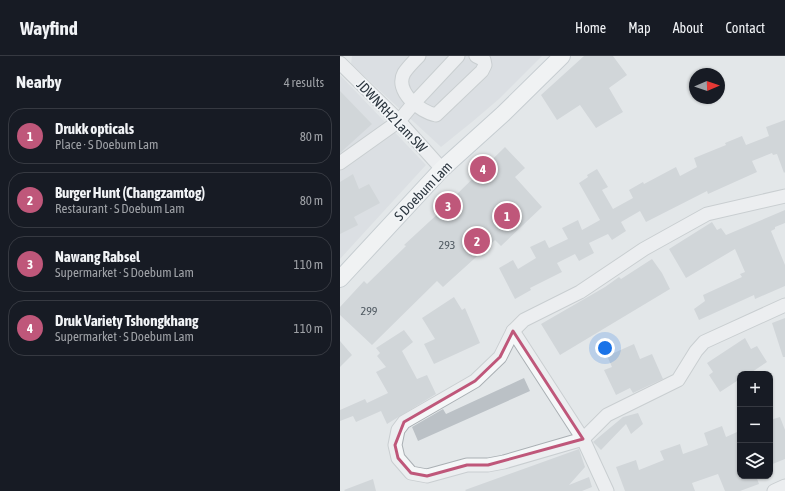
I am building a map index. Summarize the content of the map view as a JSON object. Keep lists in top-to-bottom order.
{
  "streets": {
    "main road": ["S Doebum Lam"],
    "street": ["JDWNRH2 Lam SW"]
  },
  "crossings": [
    ["JDWNRH2 Lam SW", "S Doebum Lam"]
  ],
  "house_numbers": ["293", "299"],
  "north": "right",
  "page": {
    "header": "Wayfind",
    "nav": [
      "Home",
      "Map",
      "About",
      "Contact"
    ],
    "heading": ["Nearby", "4 results"],
    "list": [
      {
        "mark": "1",
        "name": "Drukk opticals",
        "note": "Place · S Doebum Lam",
        "value": "80 m"
      },
      {
        "mark": "2",
        "name": "Burger Hunt (Changzamtog)",
        "note": "Restaurant · S Doebum Lam",
        "value": "80 m"
      },
      {
        "mark": "3",
        "name": "Nawang Rabsel",
        "note": "Supermarket · S Doebum Lam",
        "value": "110 m"
      },
      {
        "mark": "4",
        "name": "Druk Variety Tshongkhang",
        "note": "Supermarket · S Doebum Lam",
        "value": "110 m"
      }
    ],
    "pins": [
      "4",
      "3",
      "1",
      "2"
    ],
    "map_buttons": ["+", "−"]
  }
}
